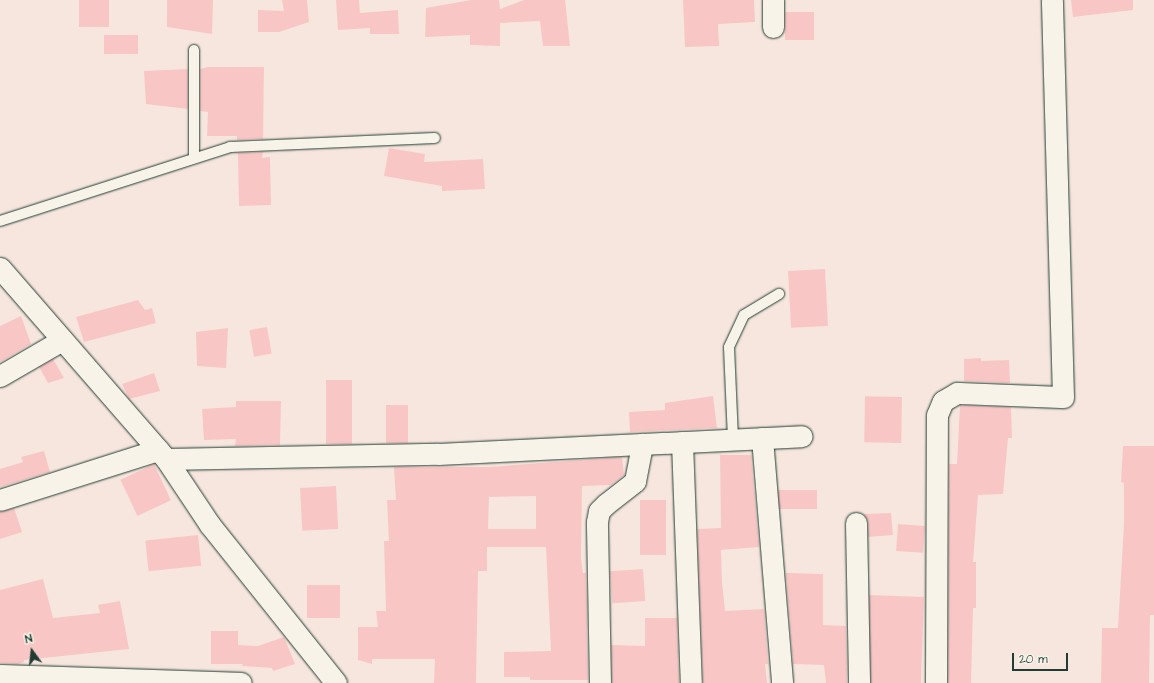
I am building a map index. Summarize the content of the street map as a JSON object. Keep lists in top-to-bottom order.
{
  "scale_bar": "20 m",
  "north": "top"
}
